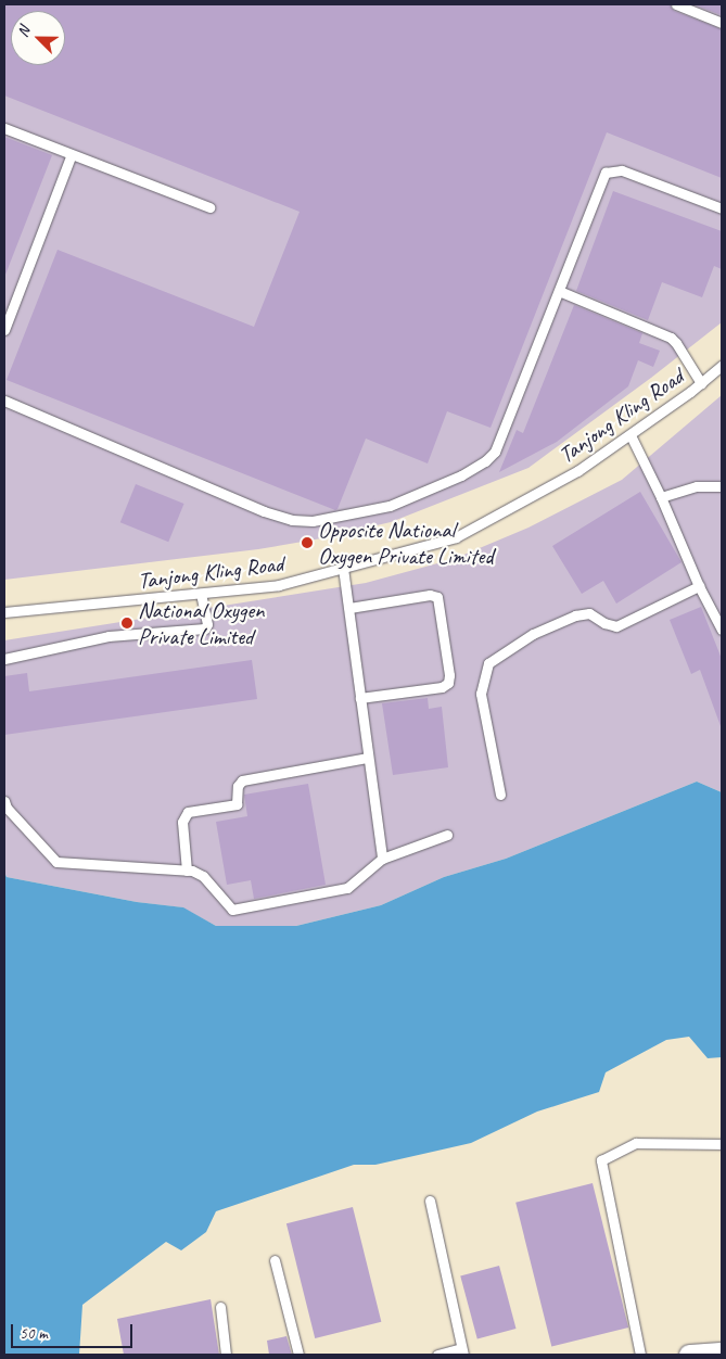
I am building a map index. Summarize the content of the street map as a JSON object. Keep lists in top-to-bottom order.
{
  "streets": {
    "lane": ["Tanjong Kling Road"]
  },
  "places": ["Opposite National Oxygen Private Limited", "National Oxygen Private Limited"],
  "scale_bar": "50 m",
  "north": "top left"
}
